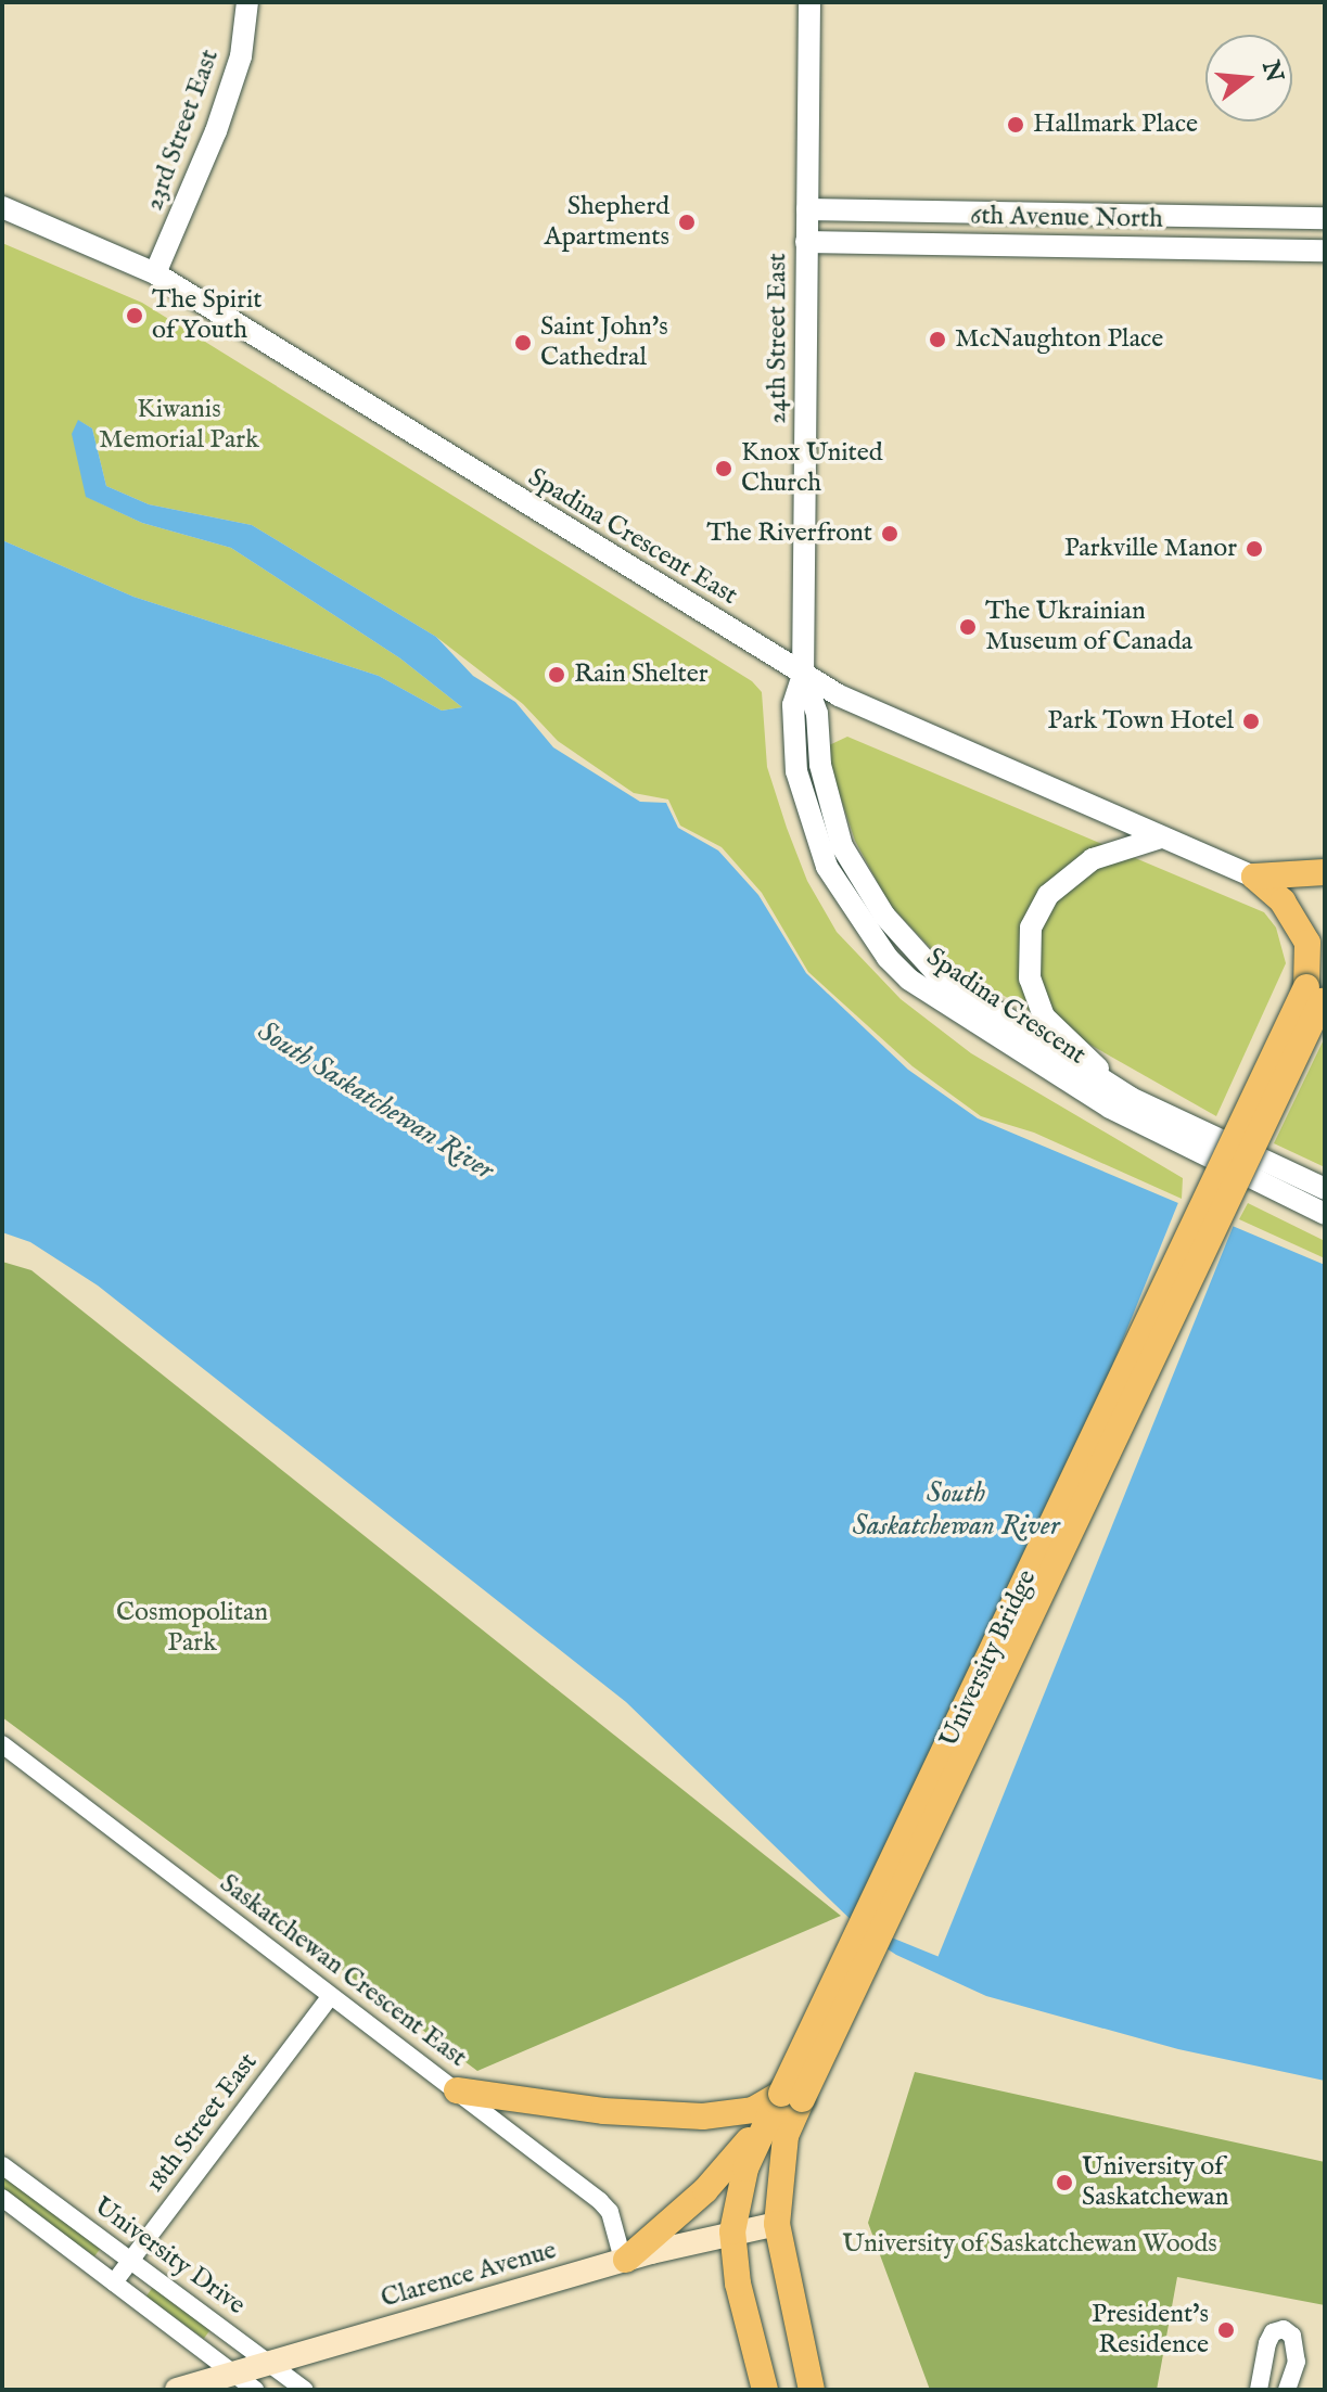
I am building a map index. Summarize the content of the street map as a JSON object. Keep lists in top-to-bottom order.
{
  "streets": {
    "main road": ["University Bridge", "Clarence Avenue"],
    "street": [
      "23rd Street East",
      "6th Avenue North",
      "24th Street East",
      "Spadina Crescent East",
      "Spadina Crescent",
      "Saskatchewan Crescent East",
      "18th Street East",
      "University Drive"
    ]
  },
  "crossings": [
    ["23rd Street East", "Spadina Crescent East"],
    ["6th Avenue North", "24th Street East"],
    ["24th Street East", "Spadina Crescent East"],
    ["24th Street East", "Spadina Crescent"],
    ["Spadina Crescent East", "Spadina Crescent"],
    ["Saskatchewan Crescent East", "18th Street East"],
    ["Saskatchewan Crescent East", "Clarence Avenue"],
    ["18th Street East", "University Drive"],
    ["University Drive", "Clarence Avenue"]
  ],
  "water": ["South Saskatchewan River"],
  "parks": ["Kiwanis Memorial Park", "Cosmopolitan Park", "University of Saskatchewan Woods"],
  "places": [
    "Hallmark Place",
    "Shepherd Apartments",
    "The Spirit of Youth",
    "McNaughton Place",
    "Saint John's Cathedral",
    "Knox United Church",
    "The Riverfront",
    "Parkville Manor",
    "The Ukrainian Museum of Canada",
    "Rain Shelter",
    "Park Town Hotel",
    "University of Saskatchewan",
    "President's Residence"
  ],
  "north": "right"
}
